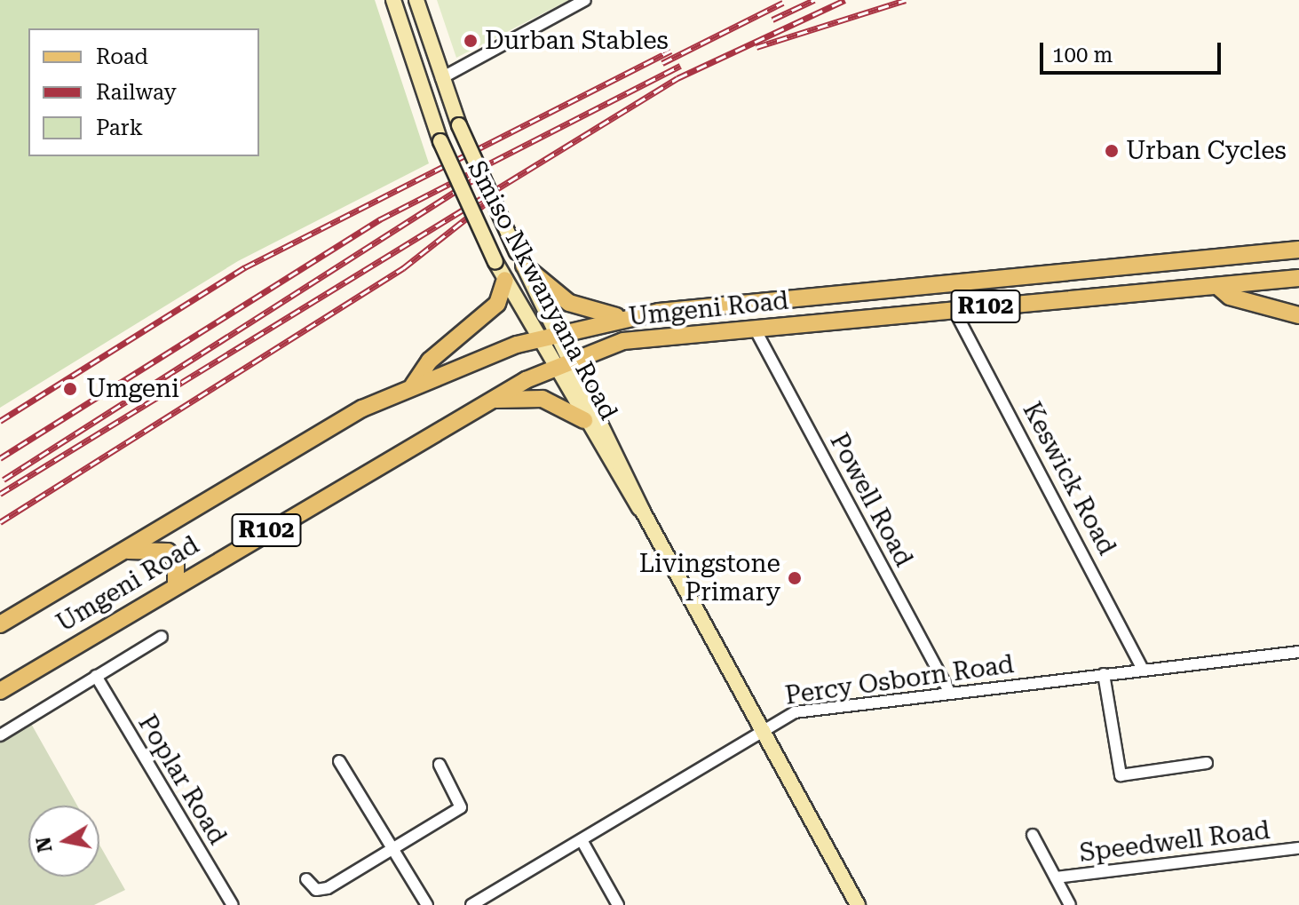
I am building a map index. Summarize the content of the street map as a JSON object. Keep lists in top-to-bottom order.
{
  "streets": {
    "main road": ["R102", "Umgeni Road"],
    "street": [
      "Smiso Nkwanyana Road",
      "Keswick Road",
      "Powell Road",
      "Percy Osborn Road",
      "Poplar Road",
      "Speedwell Road"
    ]
  },
  "crossings": [
    ["Smiso Nkwanyana Road", "Umgeni Road"],
    ["Smiso Nkwanyana Road", "Percy Osborn Road"],
    ["Umgeni Road", "Keswick Road"],
    ["Umgeni Road", "Powell Road"],
    ["Keswick Road", "Percy Osborn Road"],
    ["Powell Road", "Percy Osborn Road"]
  ],
  "places": [
    "Durban Stables",
    "Urban Cycles",
    "Umgeni",
    "Livingstone Primary"
  ],
  "legend": ["Road", "Railway", "Park"],
  "scale_bar": "100 m",
  "north": "left"
}
